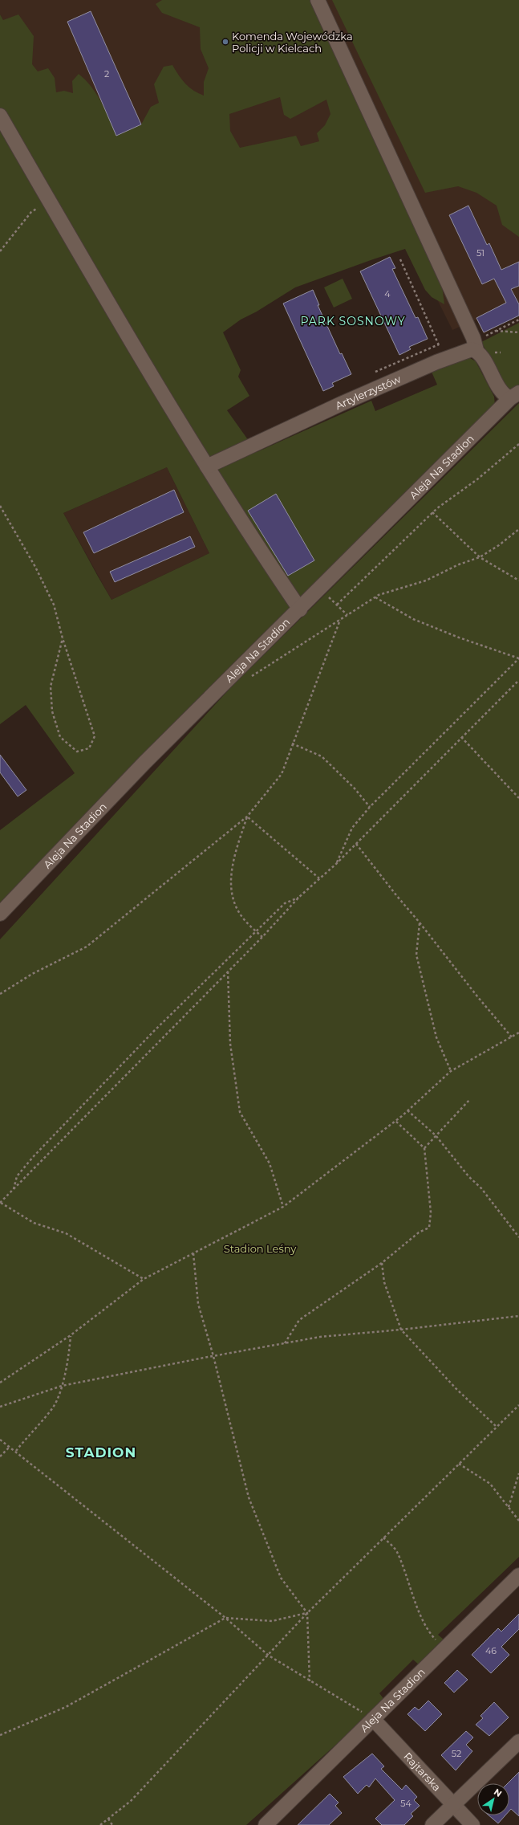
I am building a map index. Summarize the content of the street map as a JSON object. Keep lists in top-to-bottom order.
{
  "streets": {
    "street": ["Artylerzystów", "Aleja Na Stadion", "Rajtarska"]
  },
  "crossings": [
    ["Aleja Na Stadion", "Rajtarska"]
  ],
  "districts": ["PARK SOSNOWY", "STADION"],
  "parks": ["Stadion Leśny"],
  "places": ["Komenda Wojewódzka Policji w Kielcach"],
  "house_numbers": [
    "2",
    "51",
    "4",
    "46",
    "52",
    "54"
  ],
  "north": "top right"
}
